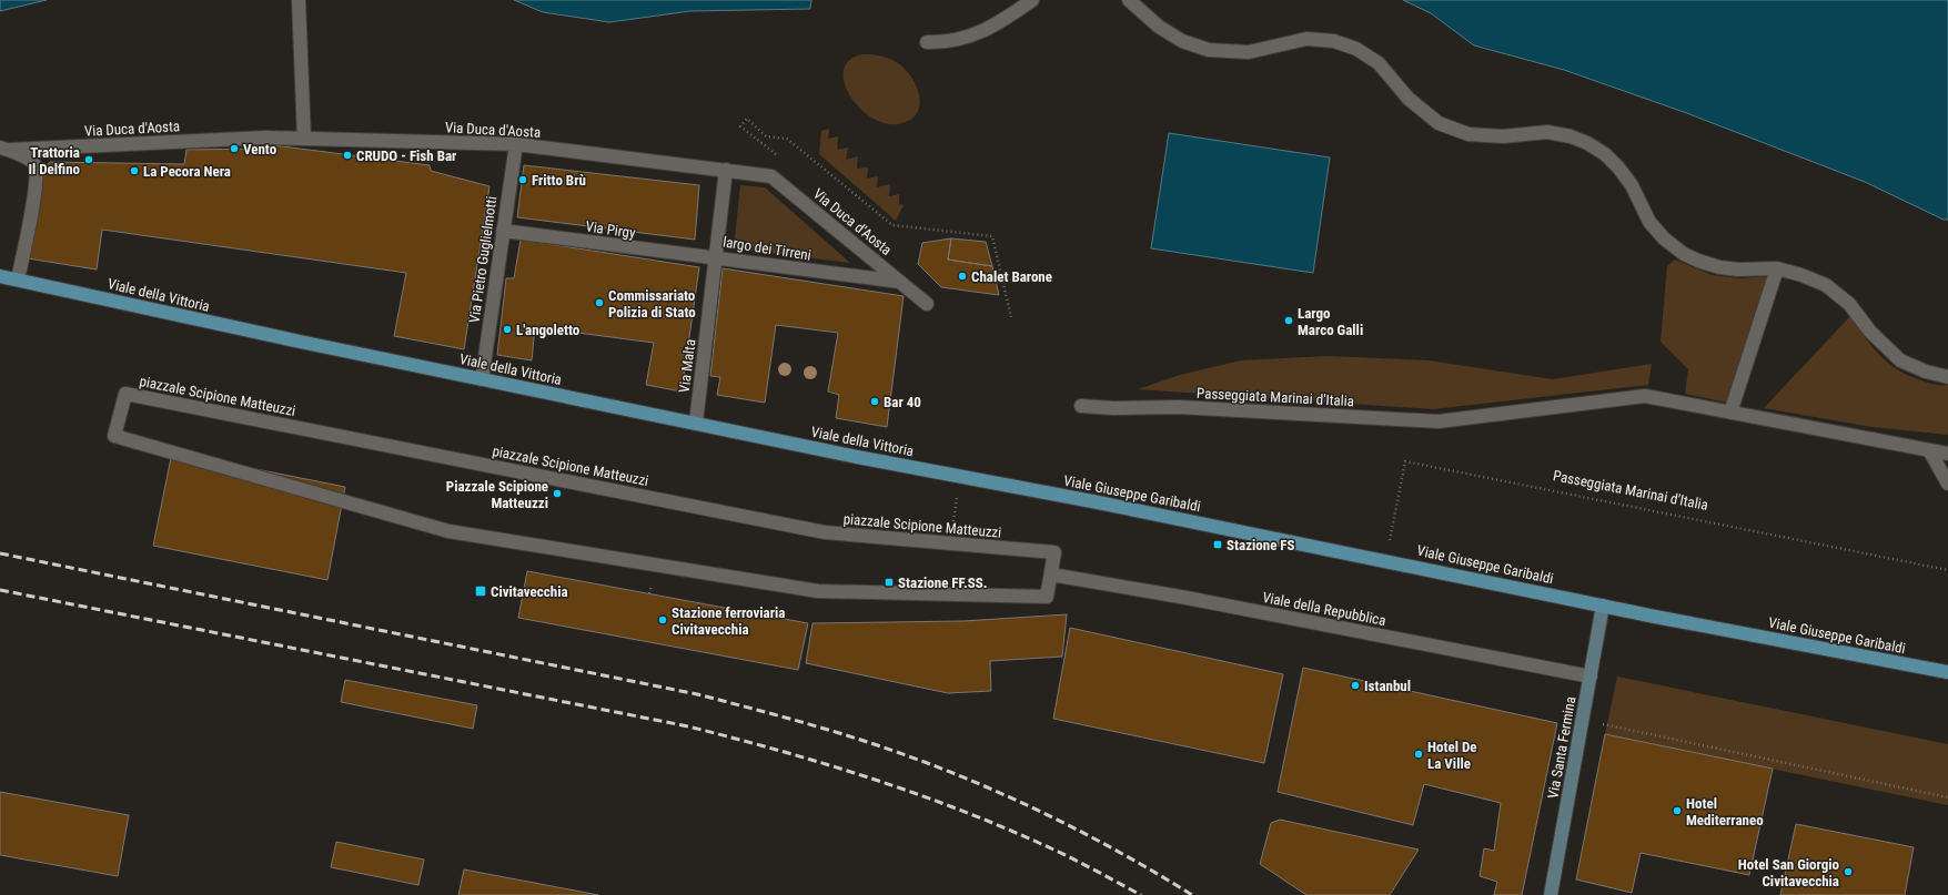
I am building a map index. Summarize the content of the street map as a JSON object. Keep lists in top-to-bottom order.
{
  "streets": {
    "main road": ["Viale della Vittoria", "Viale Giuseppe Garibaldi"],
    "street": [
      "Via Duca d'Aosta",
      "Via Pirgy",
      "largo dei Tirreni",
      "Via Pietro Guglielmotti",
      "Via Malta",
      "piazzale Scipione Matteuzzi",
      "Passeggiata Marinai d'Italia",
      "Viale della Repubblica",
      "Via Santa Fermina"
    ]
  },
  "crossings": [
    ["Via Duca d'Aosta", "largo dei Tirreni"],
    ["Via Duca d'Aosta", "Via Pietro Guglielmotti"],
    ["Via Pirgy", "largo dei Tirreni"],
    ["Via Pirgy", "Via Pietro Guglielmotti"],
    ["Via Pirgy", "Via Malta"],
    ["largo dei Tirreni", "Via Malta"],
    ["Via Pietro Guglielmotti", "Viale della Vittoria"],
    ["Viale della Vittoria", "Via Malta"],
    ["Viale della Vittoria", "Viale Giuseppe Garibaldi"],
    ["piazzale Scipione Matteuzzi", "Viale della Repubblica"],
    ["Passeggiata Marinai d'Italia", "Viale Giuseppe Garibaldi"],
    ["Viale Giuseppe Garibaldi", "Via Santa Fermina"],
    ["Viale della Repubblica", "Via Santa Fermina"]
  ],
  "places": {
    "other": [
      "Vento",
      "CRUDO - Fish Bar",
      "Trattoria Il Delfino",
      "La Pecora Nera",
      "Fritto Brù",
      "Chalet Barone",
      "Commissariato Polizia di Stato",
      "Largo Marco Galli",
      "L'angoletto",
      "Bar 40",
      "Piazzale Scipione Matteuzzi",
      "Stazione ferroviaria Civitavecchia",
      "Istanbul",
      "Hotel De La Ville",
      "Hotel Mediterraneo",
      "Hotel San Giorgio Civitavecchia"
    ],
    "transit": ["Stazione FS", "Stazione FF.SS.", "Civitavecchia"]
  }
}
